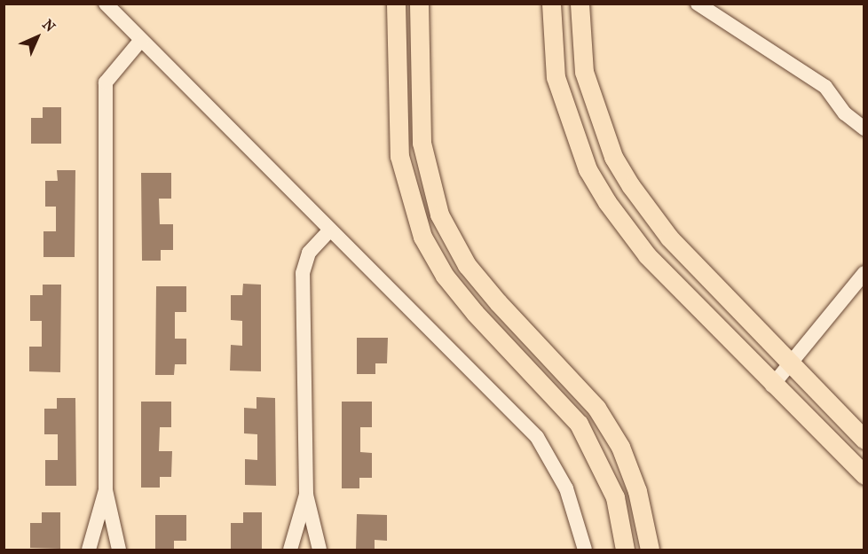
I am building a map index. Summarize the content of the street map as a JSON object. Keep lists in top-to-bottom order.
{
  "north": "top right"
}
